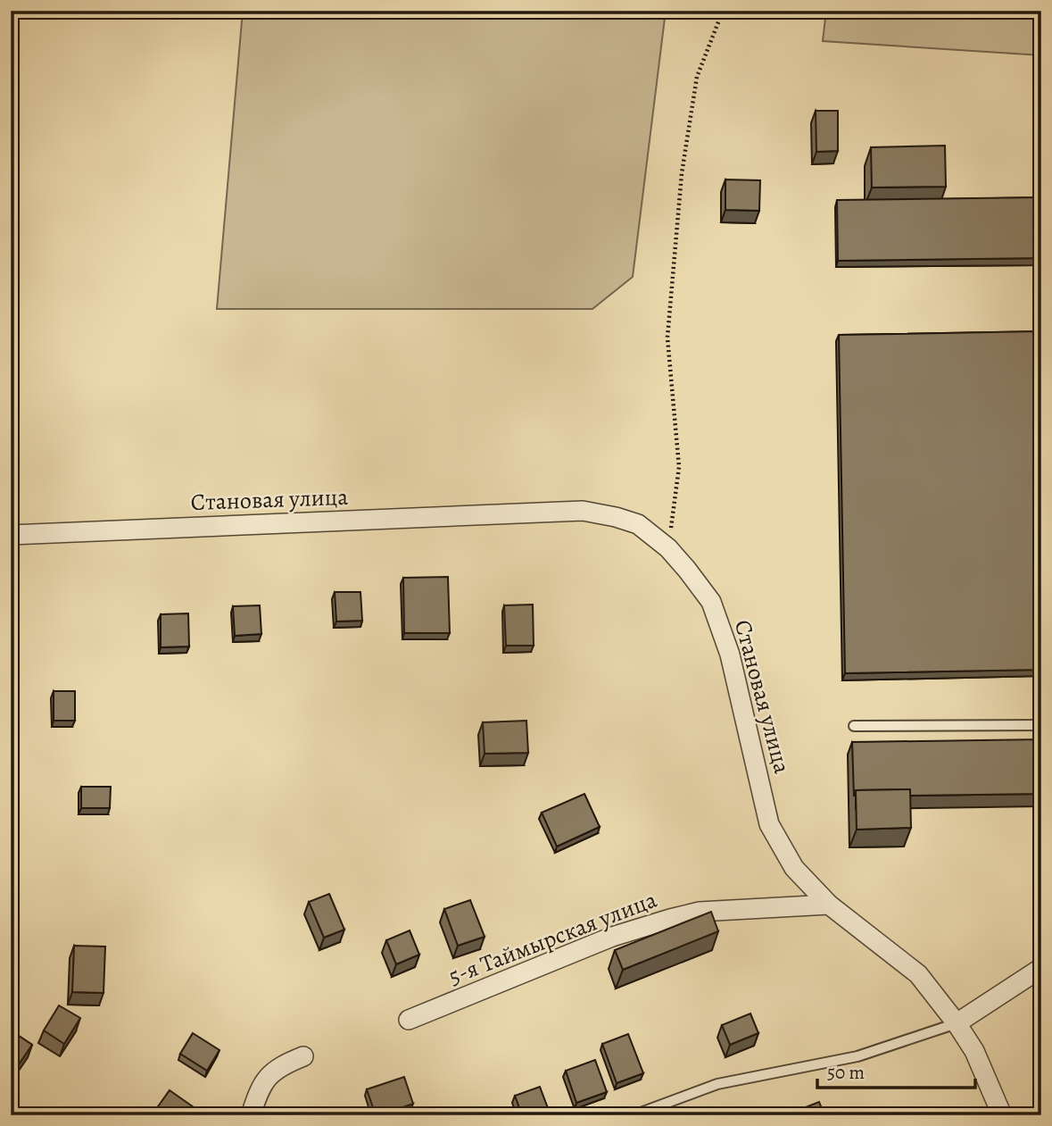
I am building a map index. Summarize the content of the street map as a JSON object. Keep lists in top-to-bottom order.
{
  "streets": {
    "street": ["Становая улица", "5-я Таймырская улица"]
  },
  "crossings": [
    ["Становая улица", "5-я Таймырская улица"]
  ],
  "scale_bar": "50 m"
}
